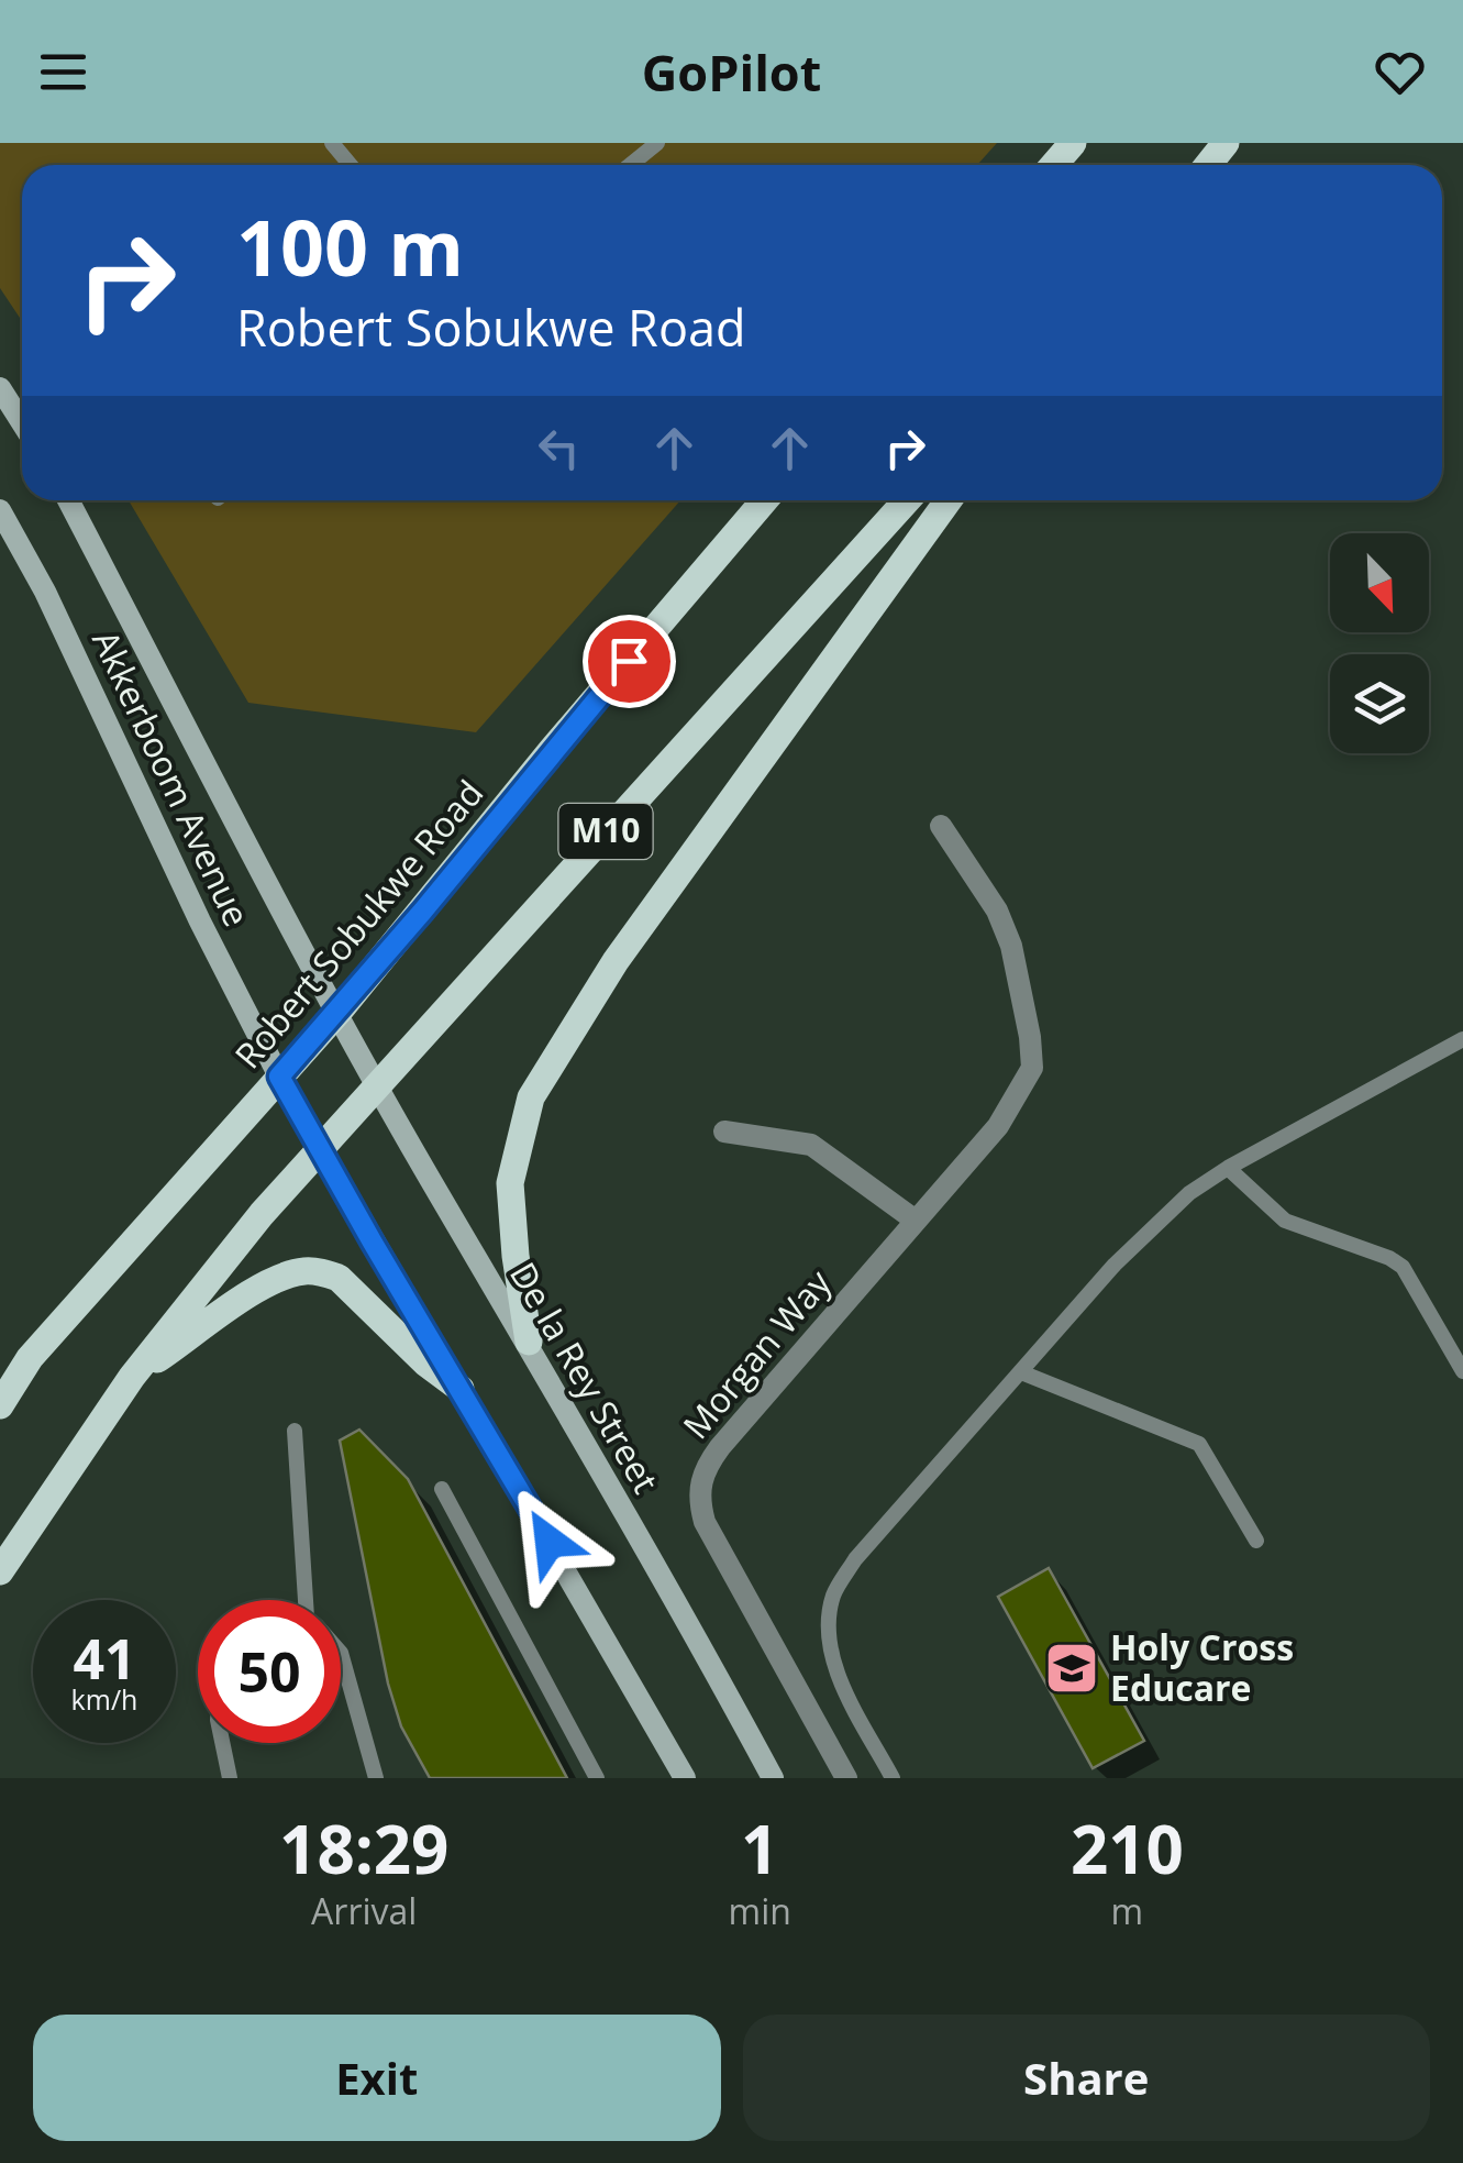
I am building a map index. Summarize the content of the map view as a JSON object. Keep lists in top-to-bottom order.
{
  "streets": {
    "main road": [
      "Akkerboom Avenue",
      "M10",
      "Robert Sobukwe Road",
      "De la Rey Street"
    ],
    "street": ["Morgan Way"]
  },
  "crossings": [
    ["Akkerboom Avenue", "Robert Sobukwe Road"],
    ["Akkerboom Avenue", "De la Rey Street"],
    ["M10", "De la Rey Street"],
    ["Robert Sobukwe Road", "De la Rey Street"]
  ],
  "places": {
    "school or university": ["Holy Cross Educare"]
  },
  "north": "bottom right",
  "page": {
    "header": "GoPilot",
    "turn": ["100 m", "Robert Sobukwe Road"],
    "speed": "41 km/h",
    "limit": "50",
    "eta": [
      "18:29",
      "Arrival",
      "1",
      "min",
      "210",
      "m"
    ],
    "buttons": ["Exit", "Share"]
  }
}
